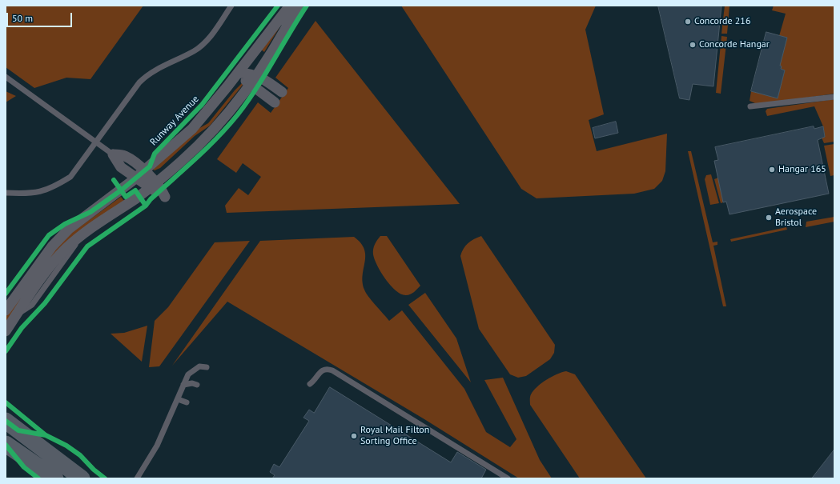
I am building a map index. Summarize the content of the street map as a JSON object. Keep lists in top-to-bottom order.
{
  "streets": {
    "street": ["Runway Avenue"]
  },
  "places": [
    "Concorde 216",
    "Concorde Hangar",
    "Hangar 165",
    "Aerospace Bristol",
    "Royal Mail Filton Sorting Office"
  ],
  "scale_bar": "50 m"
}
